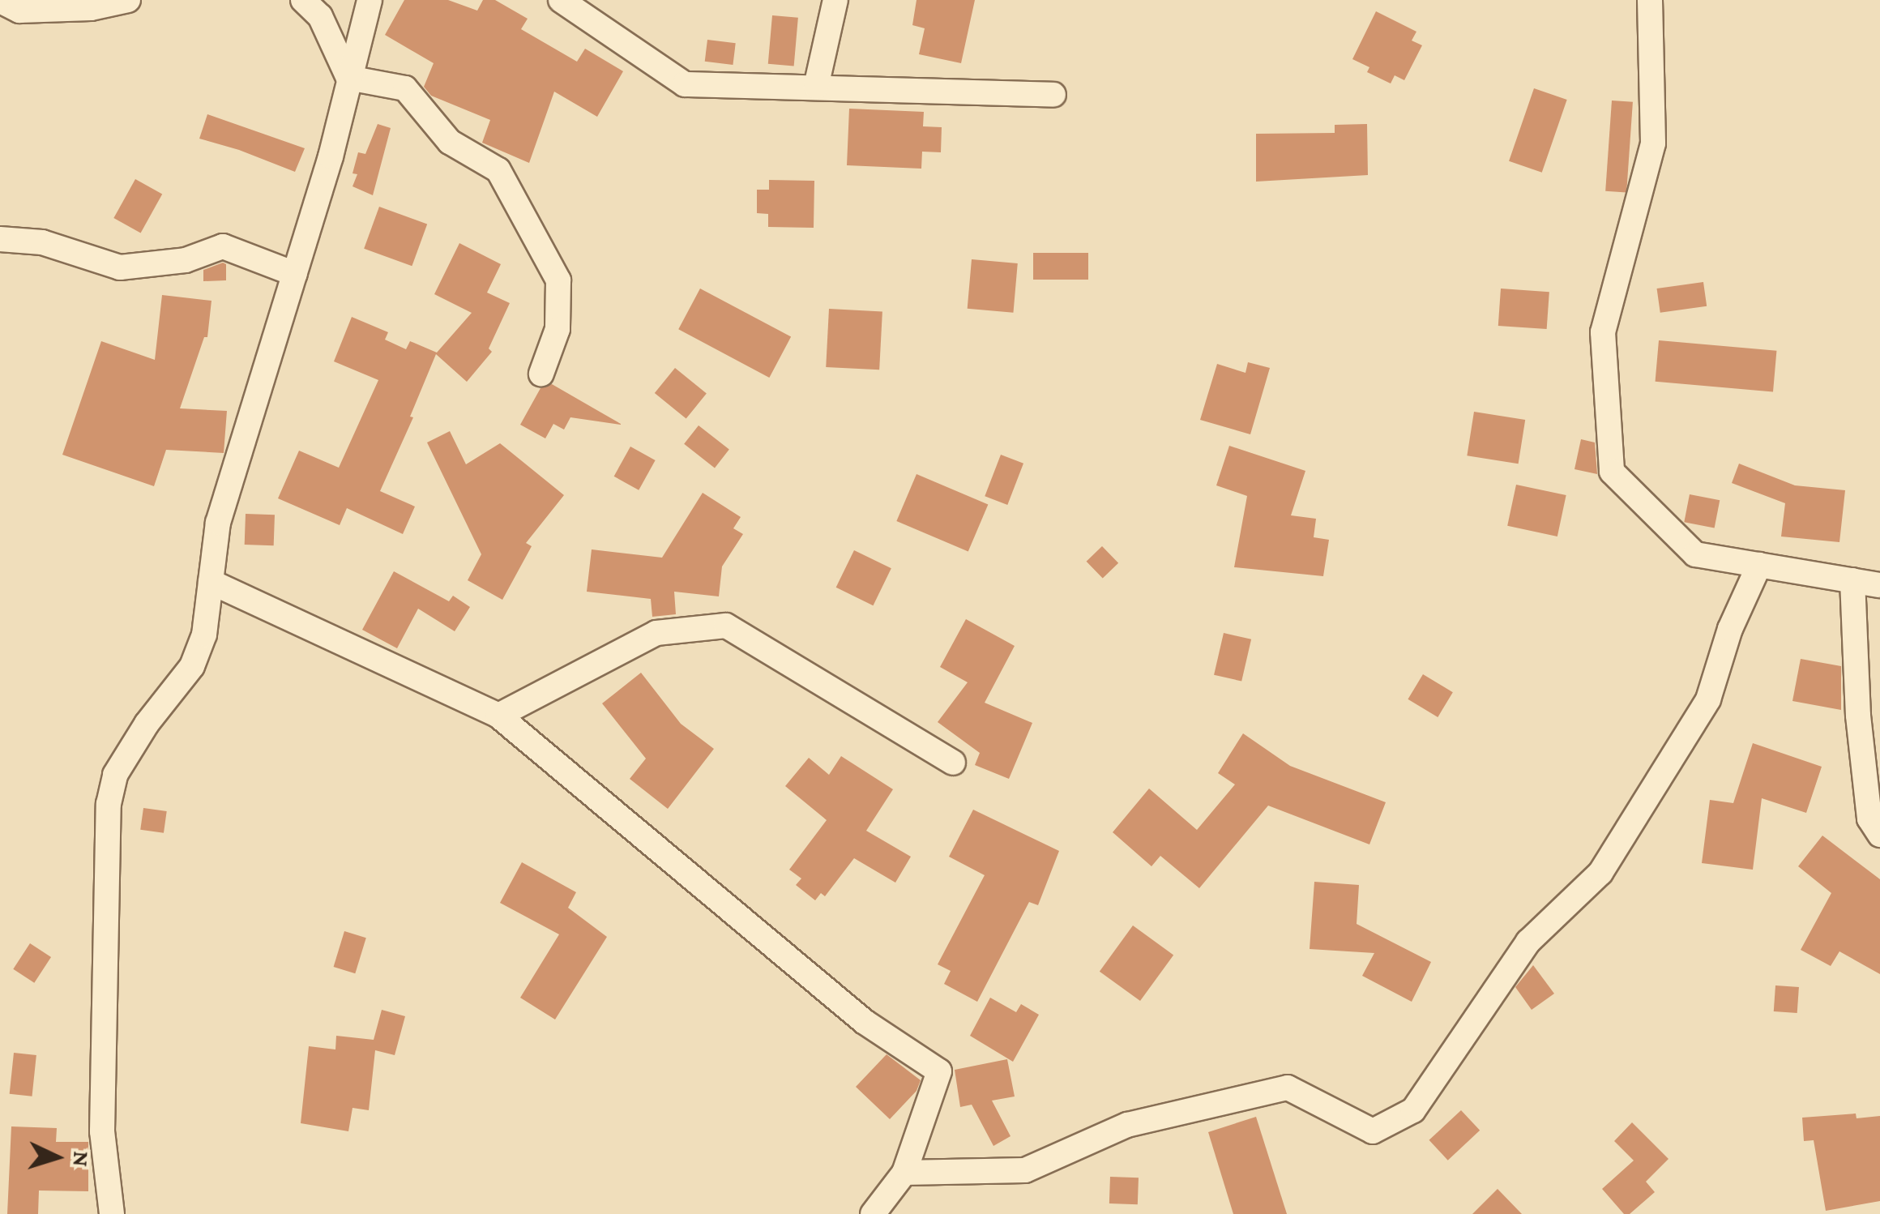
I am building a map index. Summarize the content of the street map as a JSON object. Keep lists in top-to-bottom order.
{
  "north": "right"
}
